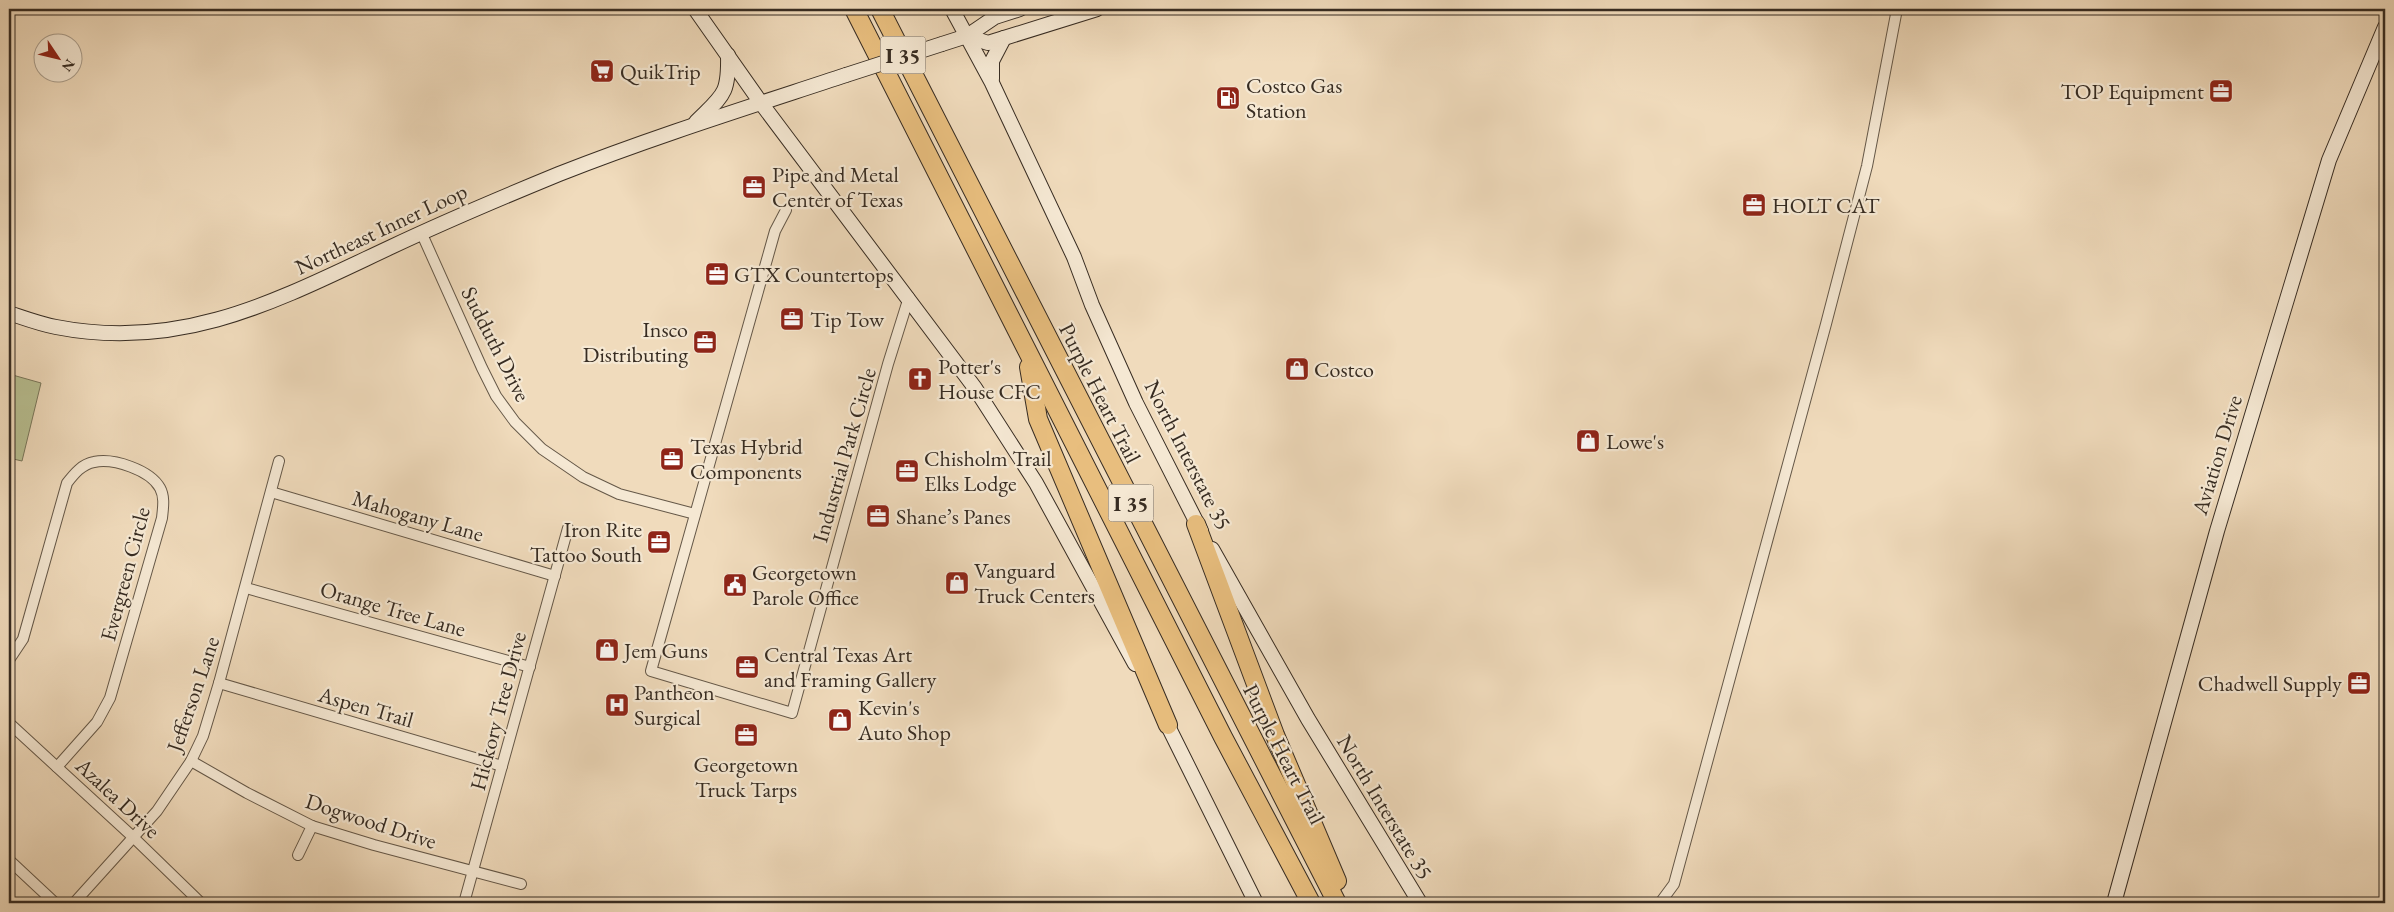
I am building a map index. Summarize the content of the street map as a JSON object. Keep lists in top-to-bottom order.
{
  "streets": {
    "highway": ["I 35", "Purple Heart Trail"],
    "main road": ["Northeast Inner Loop", "North Interstate 35", "Aviation Drive"],
    "street": [
      "Sudduth Drive",
      "Industrial Park Circle",
      "Mahogany Lane",
      "Evergreen Circle",
      "Orange Tree Lane",
      "Jefferson Lane",
      "Aspen Trail",
      "Hickory Tree Drive",
      "Azalea Drive",
      "Dogwood Drive"
    ]
  },
  "crossings": [
    ["Northeast Inner Loop", "Sudduth Drive"],
    ["Northeast Inner Loop", "North Interstate 35"],
    ["Sudduth Drive", "Industrial Park Circle"],
    ["Mahogany Lane", "Jefferson Lane"],
    ["Mahogany Lane", "Hickory Tree Drive"],
    ["Evergreen Circle", "Azalea Drive"],
    ["Orange Tree Lane", "Jefferson Lane"],
    ["Orange Tree Lane", "Hickory Tree Drive"],
    ["Jefferson Lane", "Aspen Trail"],
    ["Jefferson Lane", "Azalea Drive"],
    ["Jefferson Lane", "Dogwood Drive"],
    ["Aspen Trail", "Hickory Tree Drive"],
    ["Hickory Tree Drive", "Dogwood Drive"]
  ],
  "places": {
    "supermarket": ["QuikTrip"],
    "office": [
      "TOP Equipment",
      "Pipe and Metal Center of Texas",
      "HOLT CAT",
      "GTX Countertops",
      "Tip Tow",
      "Insco Distributing",
      "Texas Hybrid Components",
      "Chisholm Trail Elks Lodge",
      "Shane’s Panes",
      "Iron Rite Tattoo South",
      "Central Texas Art and Framing Gallery",
      "Chadwell Supply",
      "Georgetown Truck Tarps"
    ],
    "fuel station": ["Costco Gas Station"],
    "shop": [
      "Costco",
      "Lowe's",
      "Vanguard Truck Centers",
      "Jem Guns",
      "Kevin's Auto Shop"
    ],
    "church": ["Potter's House CFC"],
    "public building": ["Georgetown Parole Office"],
    "hospital": ["Pantheon Surgical"]
  },
  "north": "bottom right"
}
